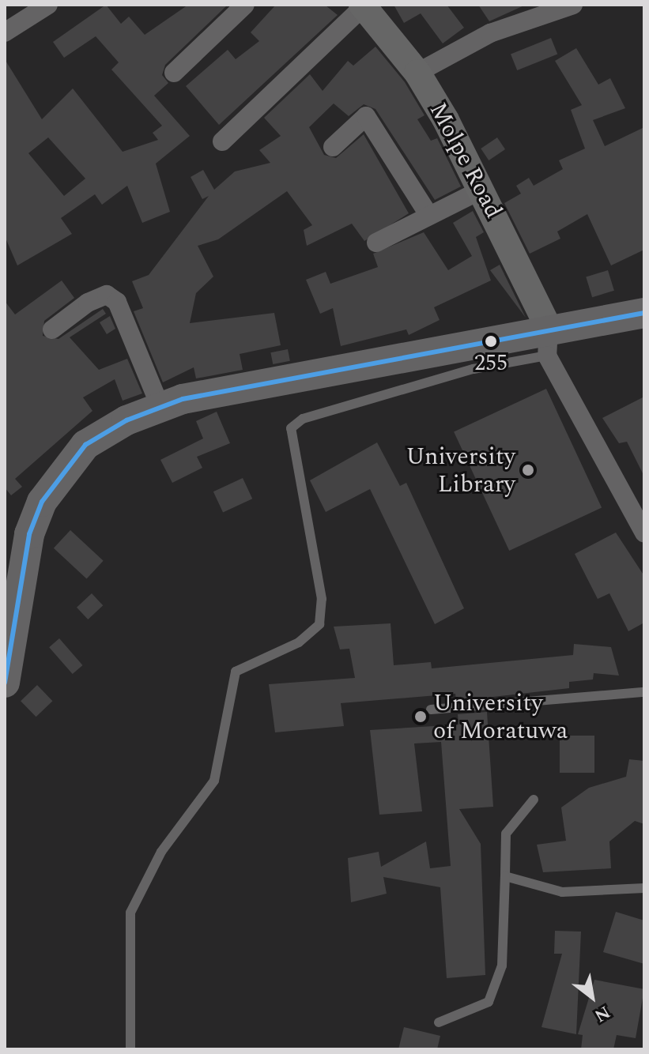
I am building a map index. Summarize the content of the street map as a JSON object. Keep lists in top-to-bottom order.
{
  "streets": {
    "street": ["Molpe Road"]
  },
  "places": ["255", "University Library", "University of Moratuwa"],
  "lines": ["transit line 255"],
  "north": "bottom right"
}
